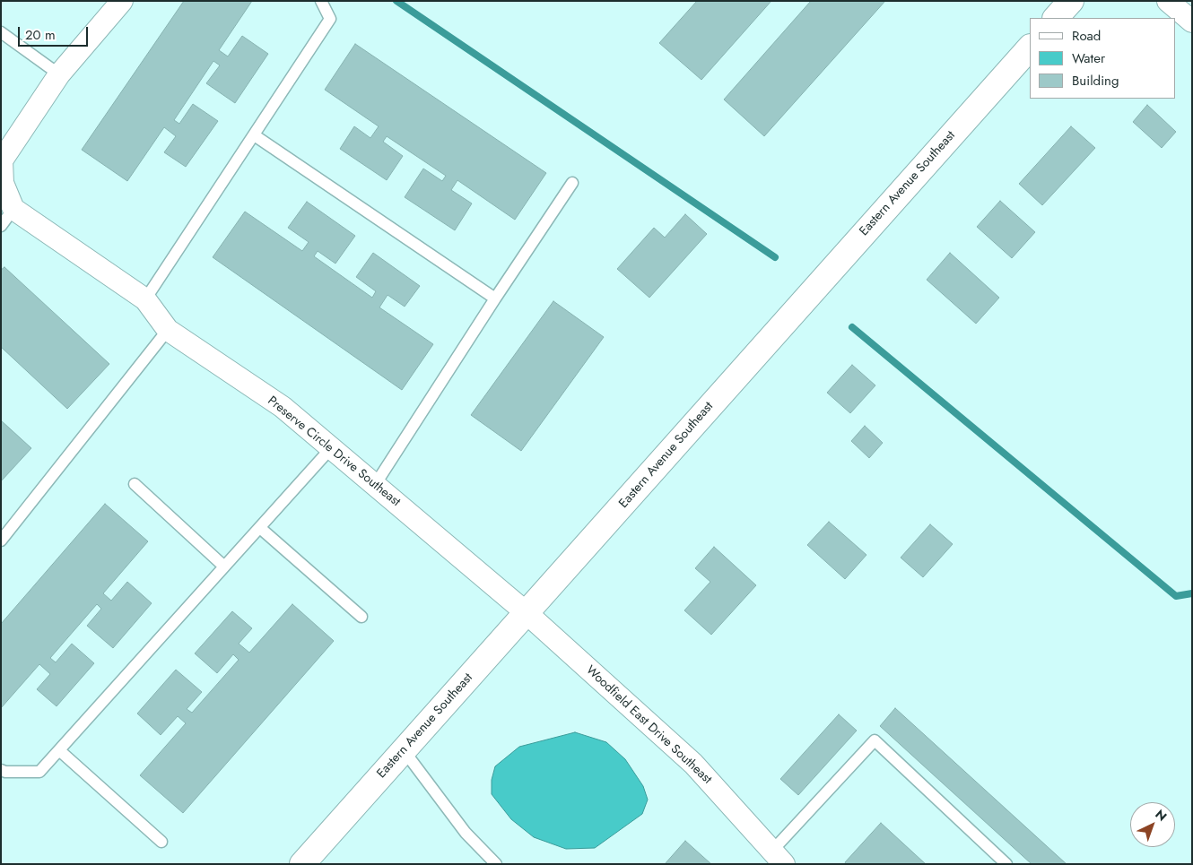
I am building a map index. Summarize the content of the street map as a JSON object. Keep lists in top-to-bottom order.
{
  "streets": {
    "street": ["Eastern Avenue Southeast", "Preserve Circle Drive Southeast", "Woodfield East Drive Southeast"]
  },
  "crossings": [
    ["Eastern Avenue Southeast", "Preserve Circle Drive Southeast"],
    ["Eastern Avenue Southeast", "Woodfield East Drive Southeast"],
    ["Preserve Circle Drive Southeast", "Woodfield East Drive Southeast"]
  ],
  "legend": ["Road", "Water", "Building"],
  "scale_bar": "20 m",
  "north": "top right"
}
